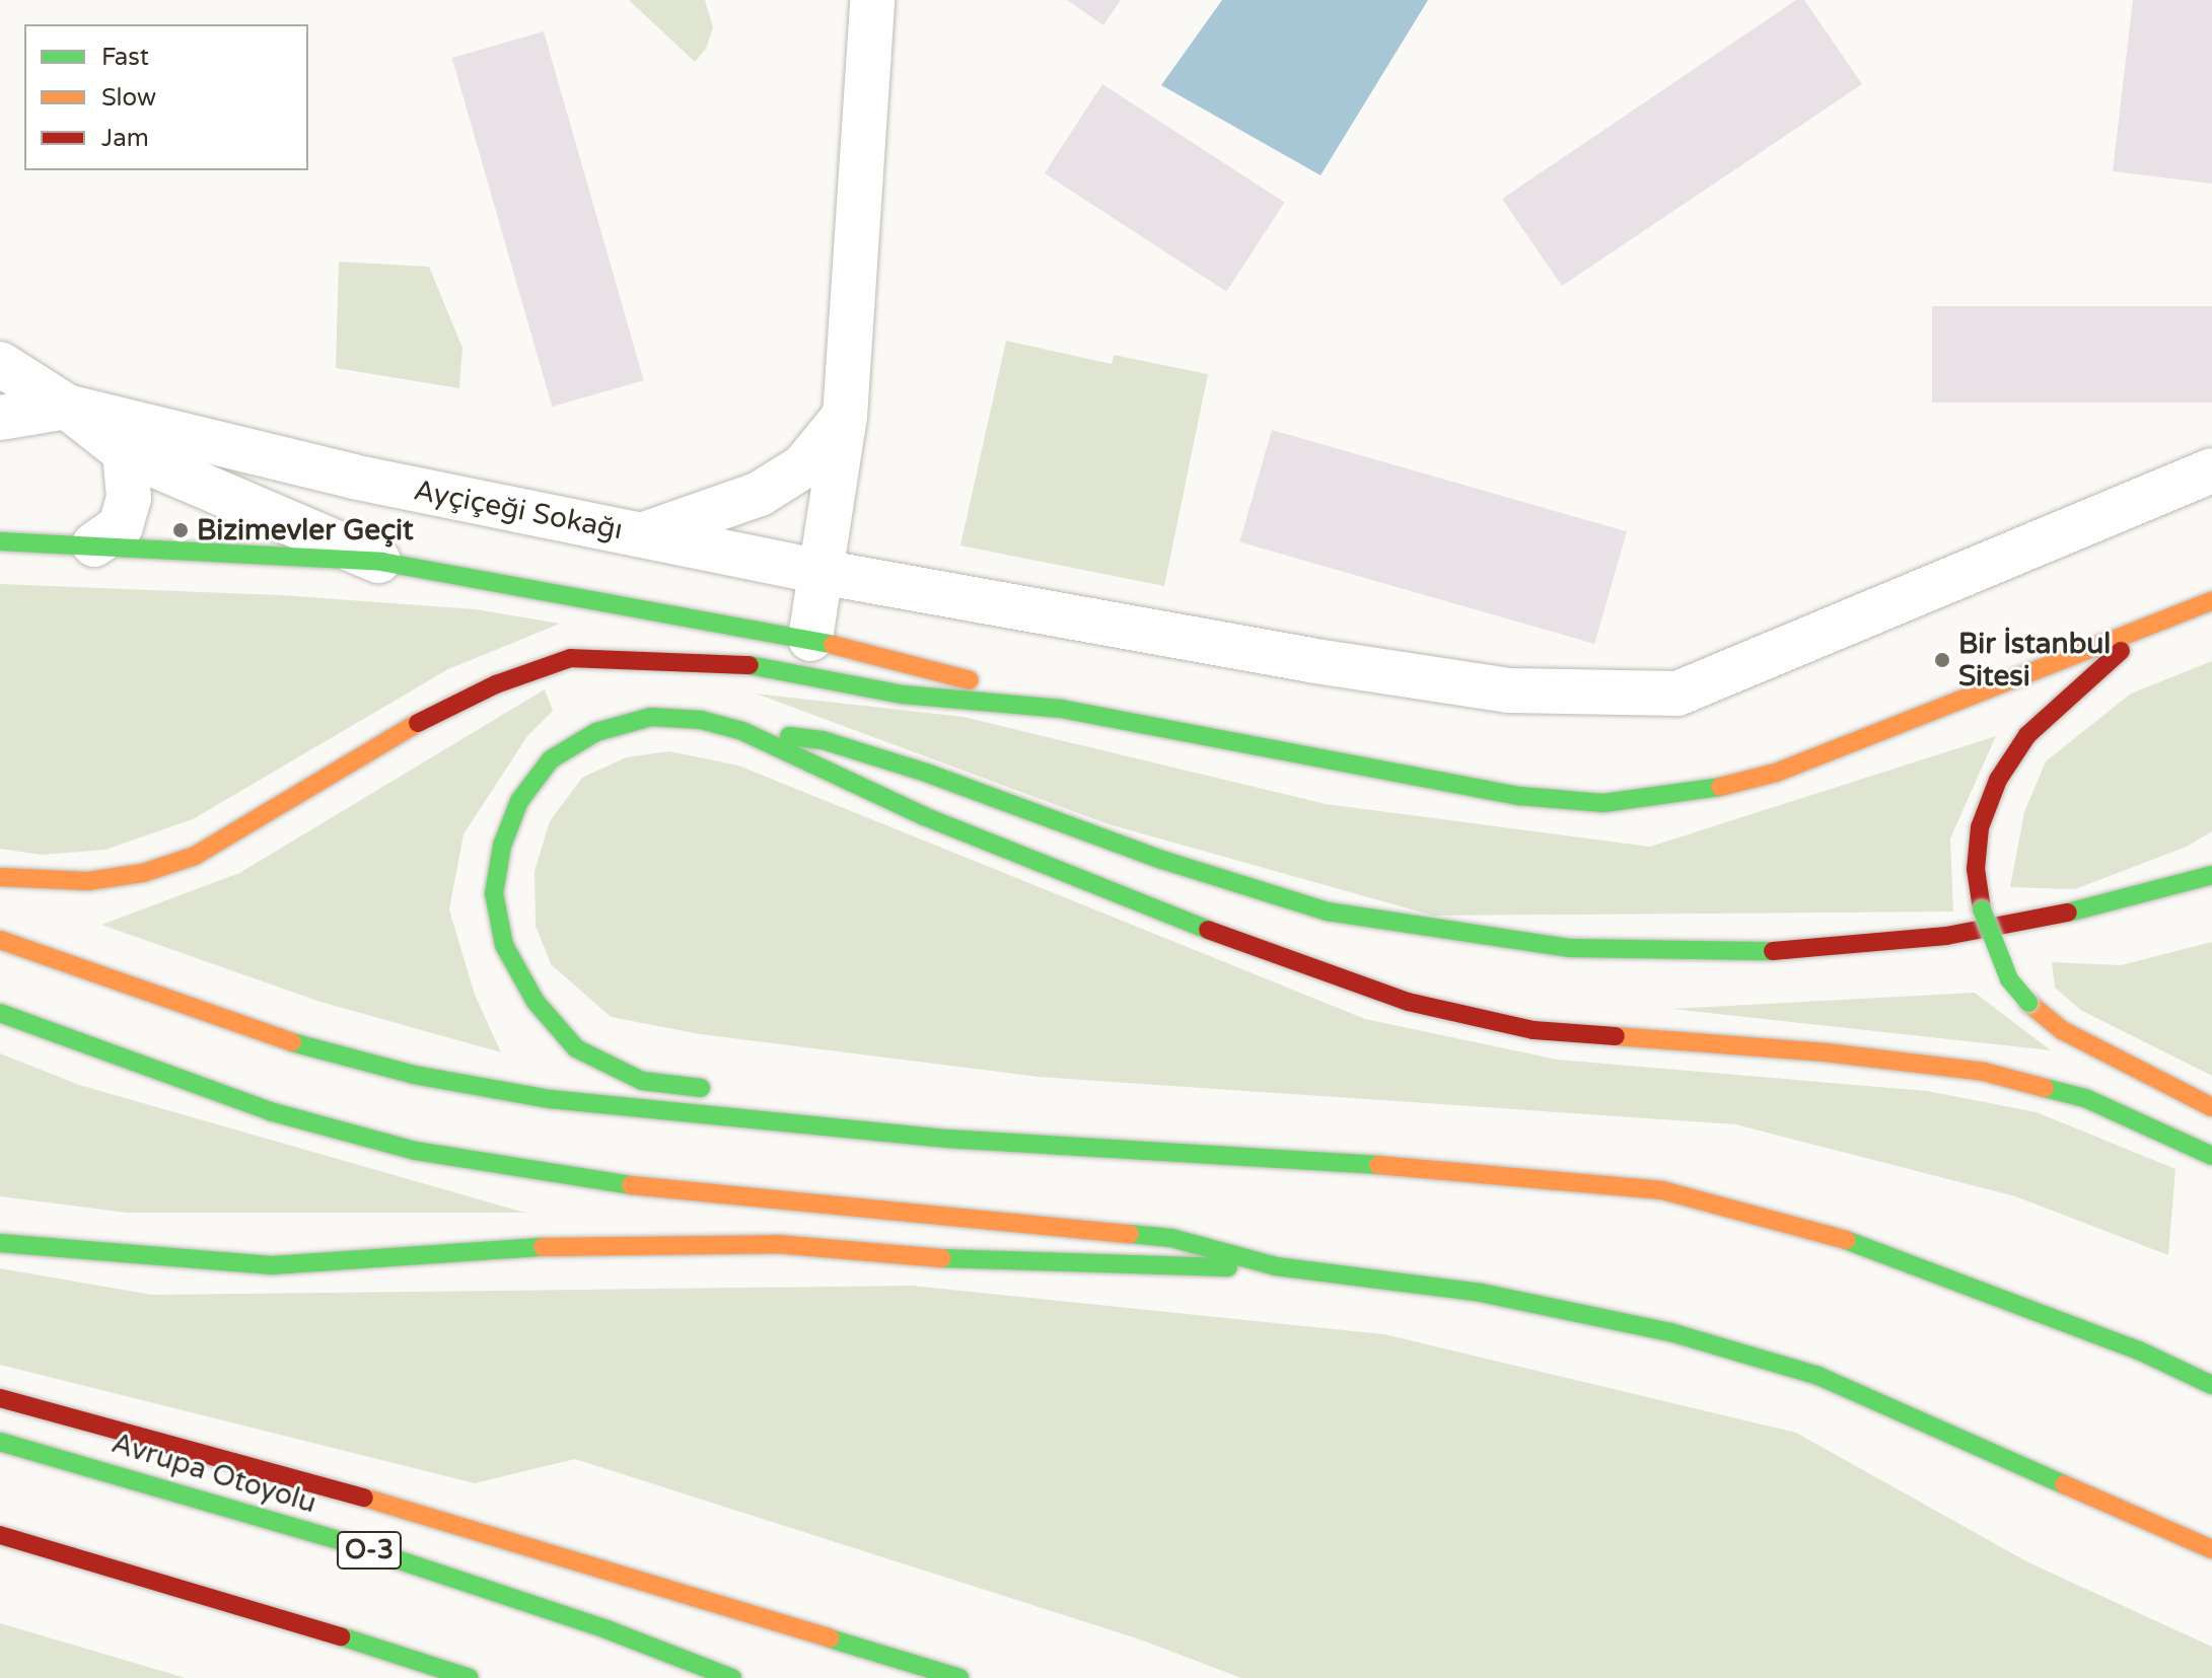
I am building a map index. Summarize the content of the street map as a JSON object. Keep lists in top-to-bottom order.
{
  "streets": {
    "main road": ["Avrupa Otoyolu", "O-3"],
    "street": ["Ayçiçeği Sokağı"]
  },
  "places": ["Bizimevler Geçit", "Bir İstanbul Sitesi"],
  "legend": ["Fast", "Slow", "Jam"]
}
